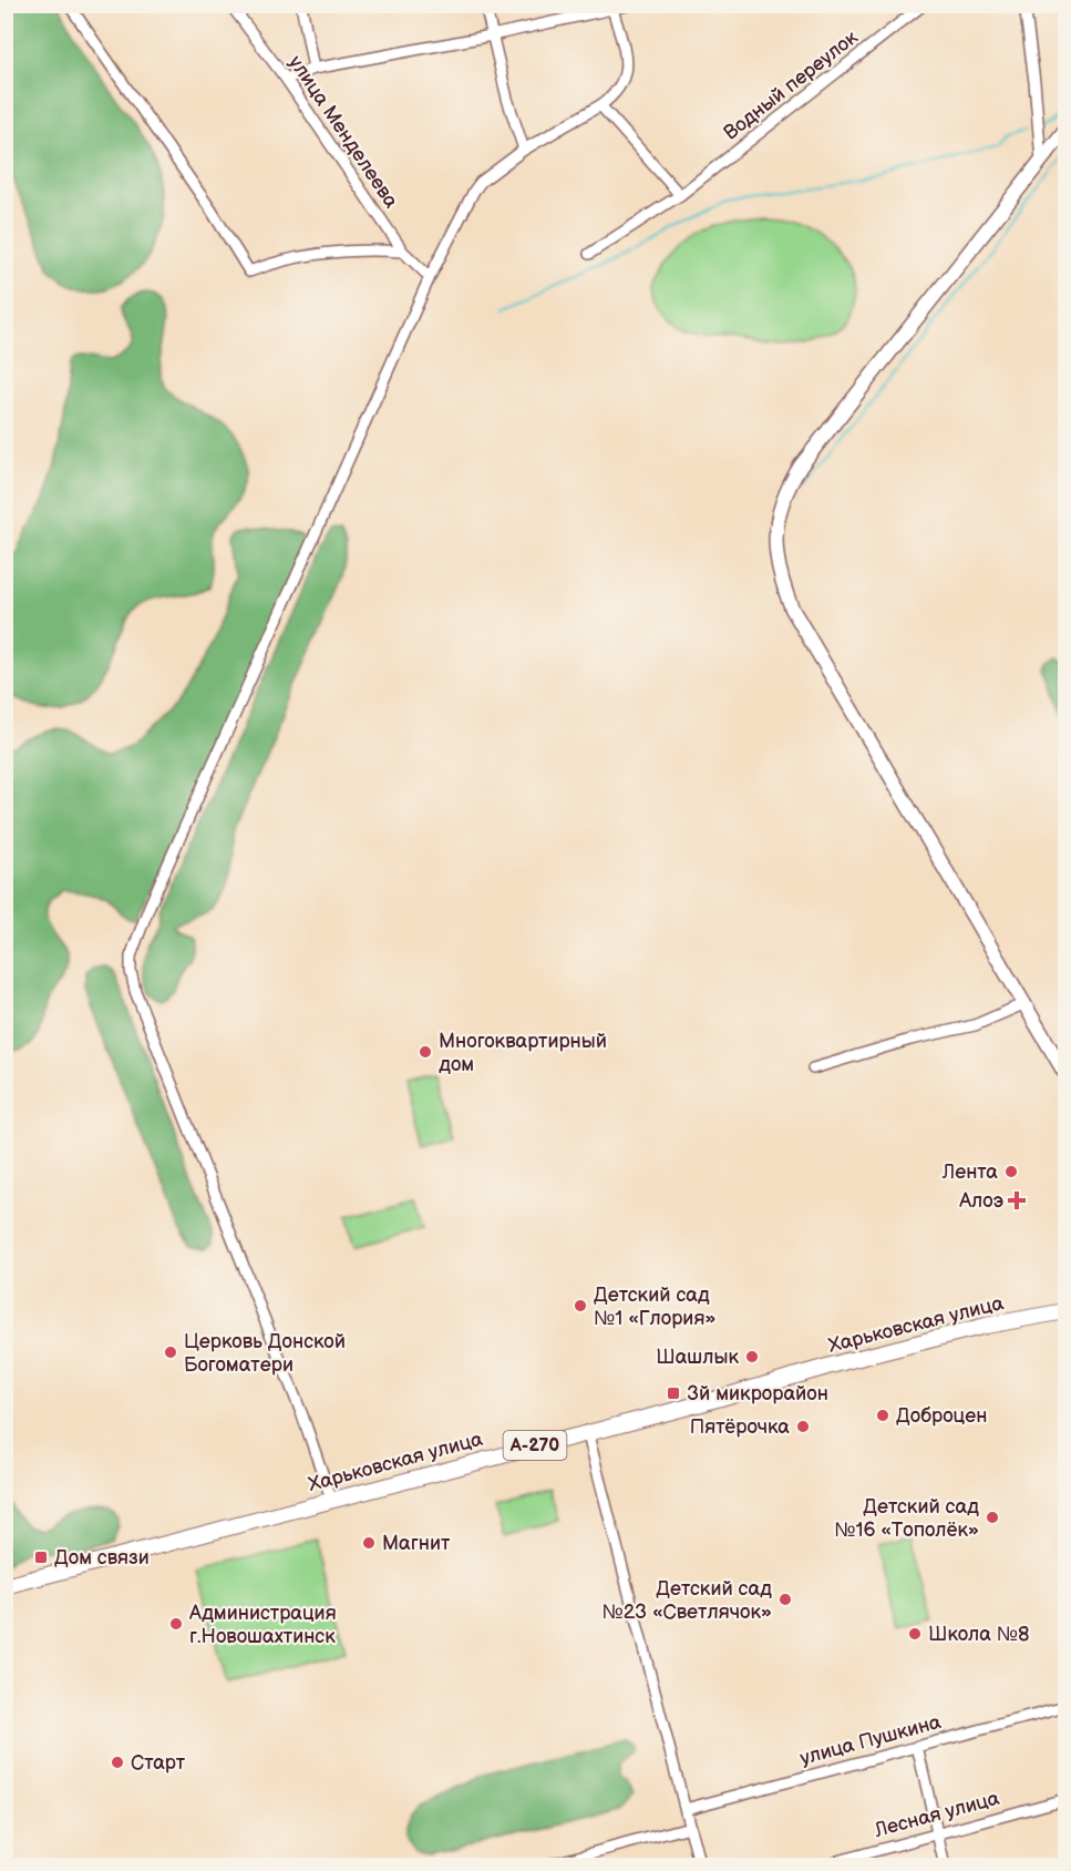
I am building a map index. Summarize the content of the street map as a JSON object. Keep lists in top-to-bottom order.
{
  "streets": {
    "highway": ["Харьковская улица", "А-270"],
    "street": [
      "Водный переулок",
      "улица Менделеева",
      "улица Пушкина",
      "Лесная улица"
    ]
  },
  "places": {
    "other": [
      "Многоквартирный дом",
      "Лента",
      "Детский сад №1 «Глория»",
      "Церковь Донской Богоматери",
      "Шашлык",
      "Доброцен",
      "Пятёрочка",
      "Детский сад №16 «Тополёк»",
      "Магнит",
      "Детский сад №23 «Светлячок»",
      "Администрация г.Новошахтинск",
      "Школа №8",
      "Старт"
    ],
    "health": ["Алоэ"],
    "transit": ["3й микрорайон", "Дом связи"]
  }
}
